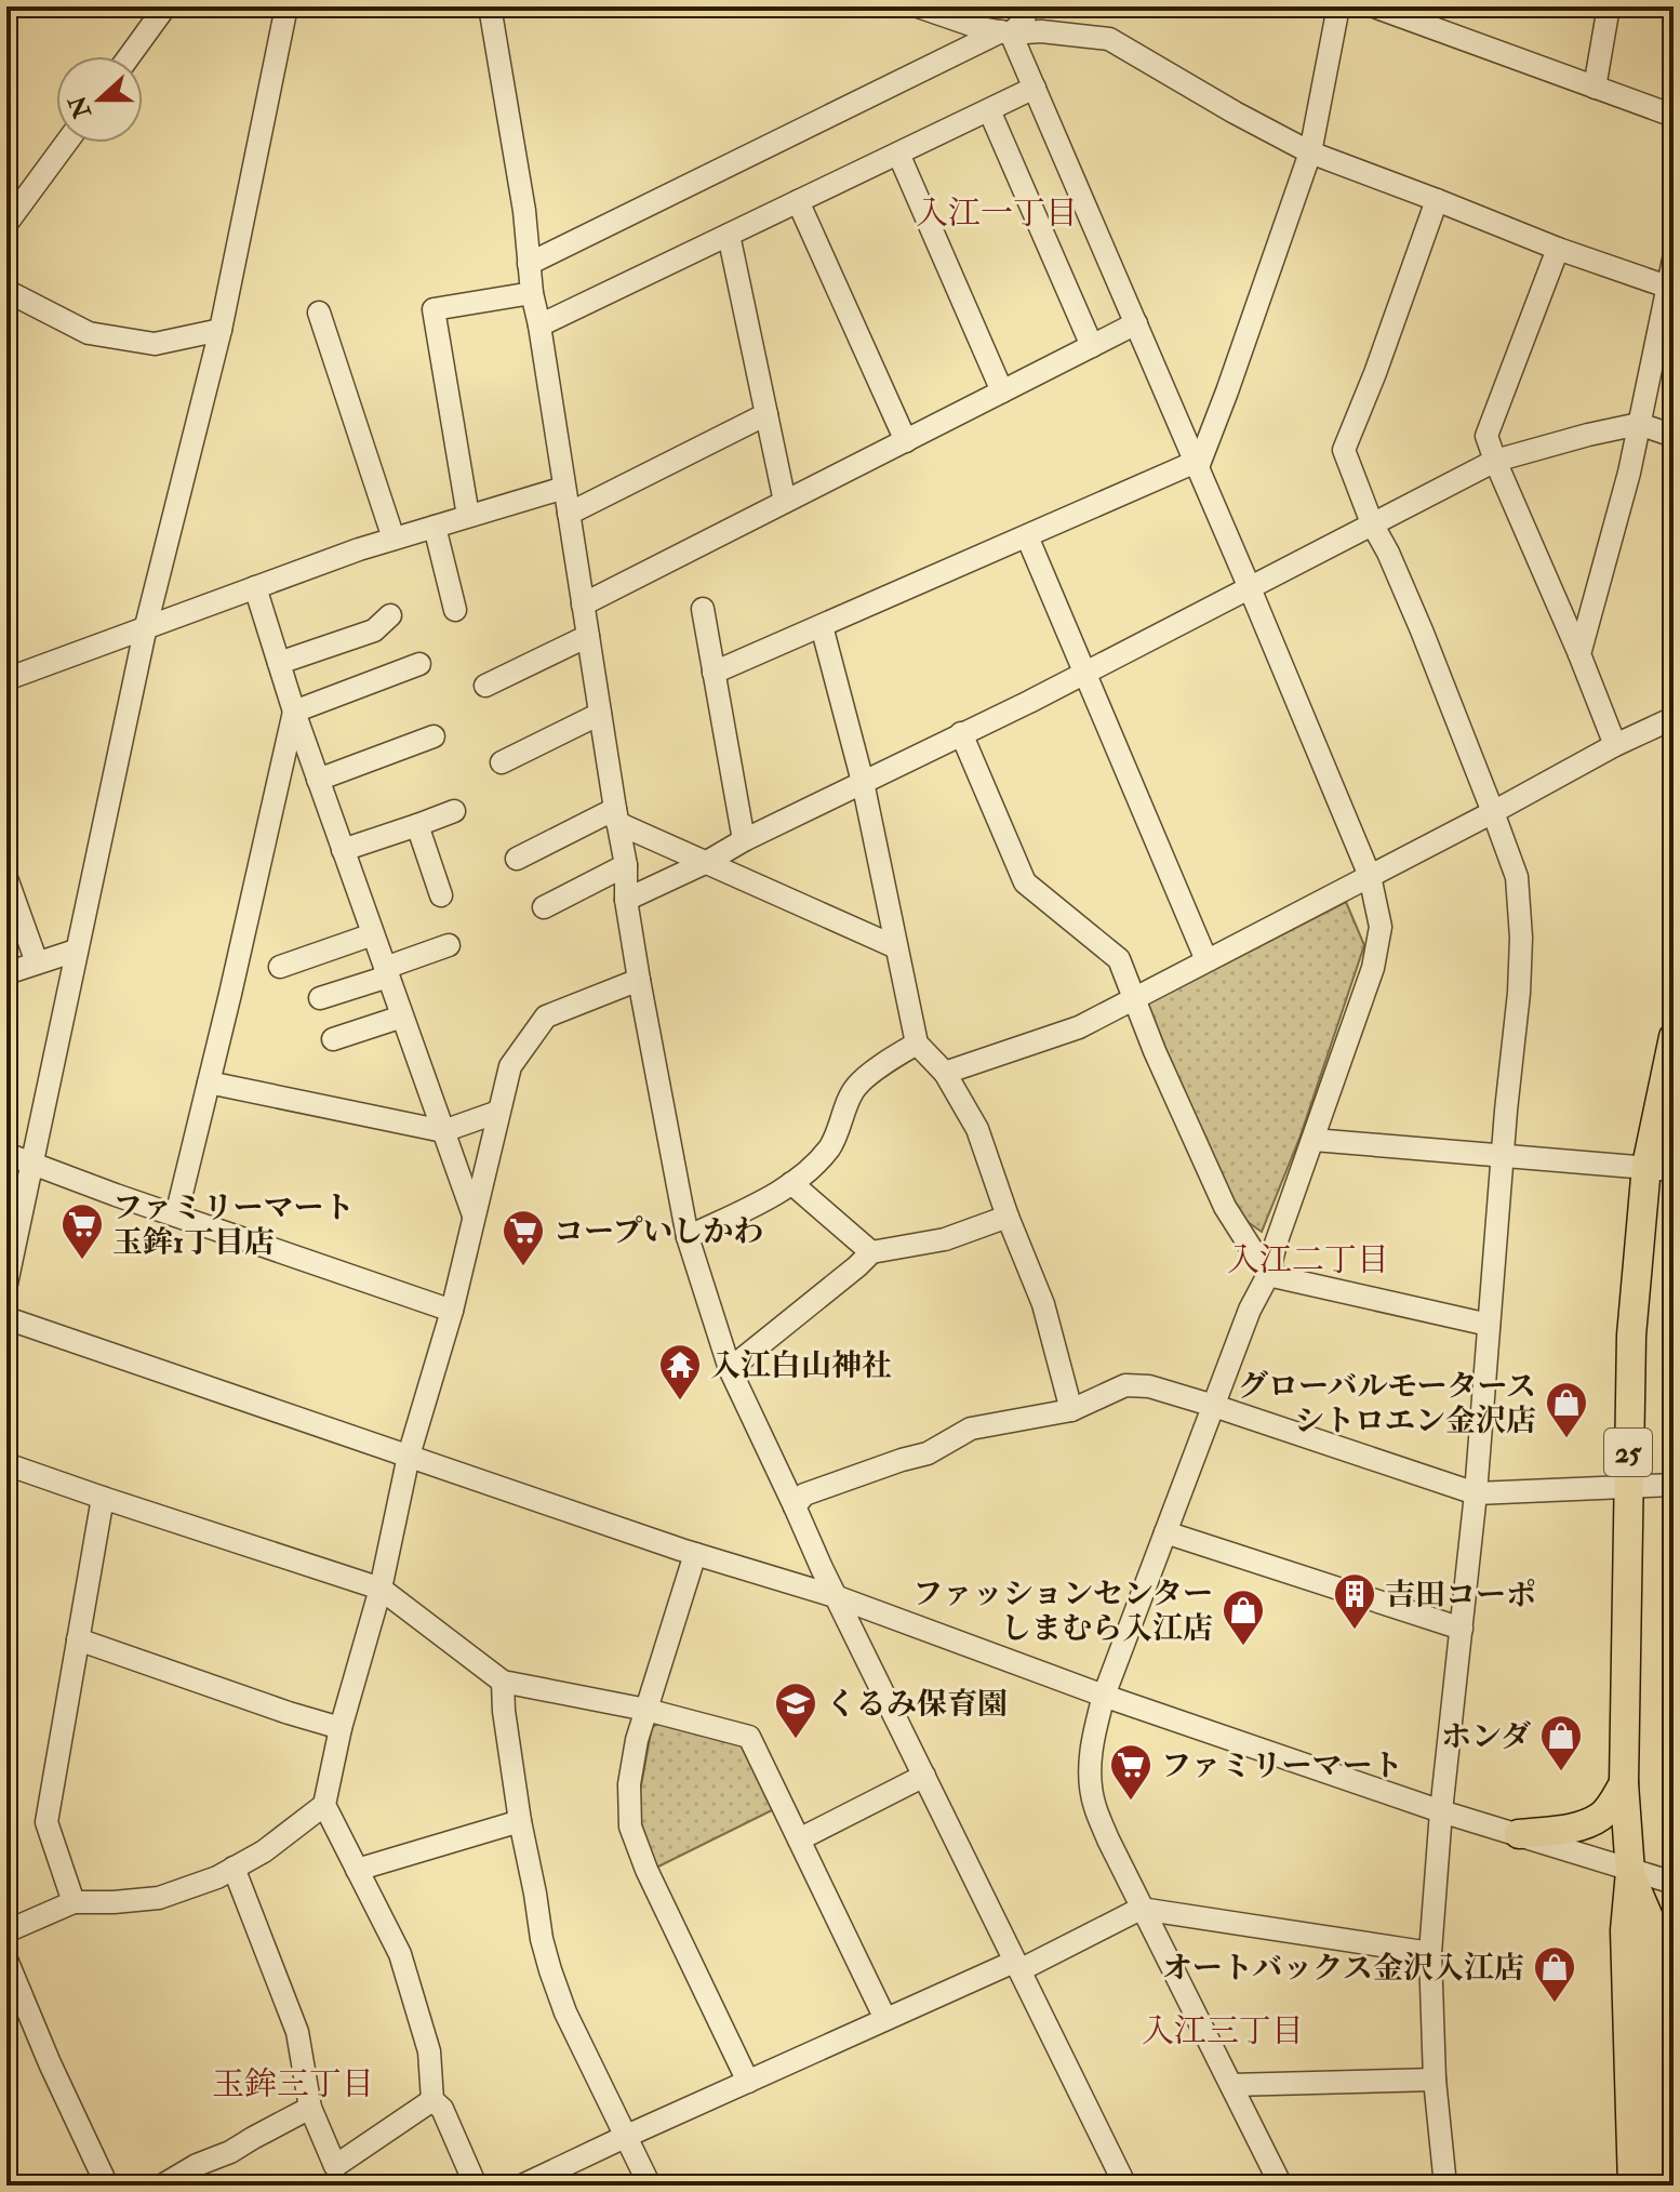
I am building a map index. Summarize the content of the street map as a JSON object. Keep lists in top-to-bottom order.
{
  "streets": {
    "main road": ["25"]
  },
  "districts": [
    "入江一丁目",
    "入江二丁目",
    "入江三丁目",
    "玉鉾三丁目"
  ],
  "places": {
    "supermarket": ["ファミリーマート 玉鉾1丁目店", "コープいしかわ", "ファミリーマート"],
    "temple": ["入江白山神社"],
    "shop": [
      "グローバルモータース シトロエン金沢店",
      "ファッションセンター しまむら入江店",
      "ホンダ",
      "オートバックス金沢入江店"
    ],
    "building": ["吉田コーポ"],
    "school or university": ["くるみ保育園"]
  },
  "north": "left"
}
